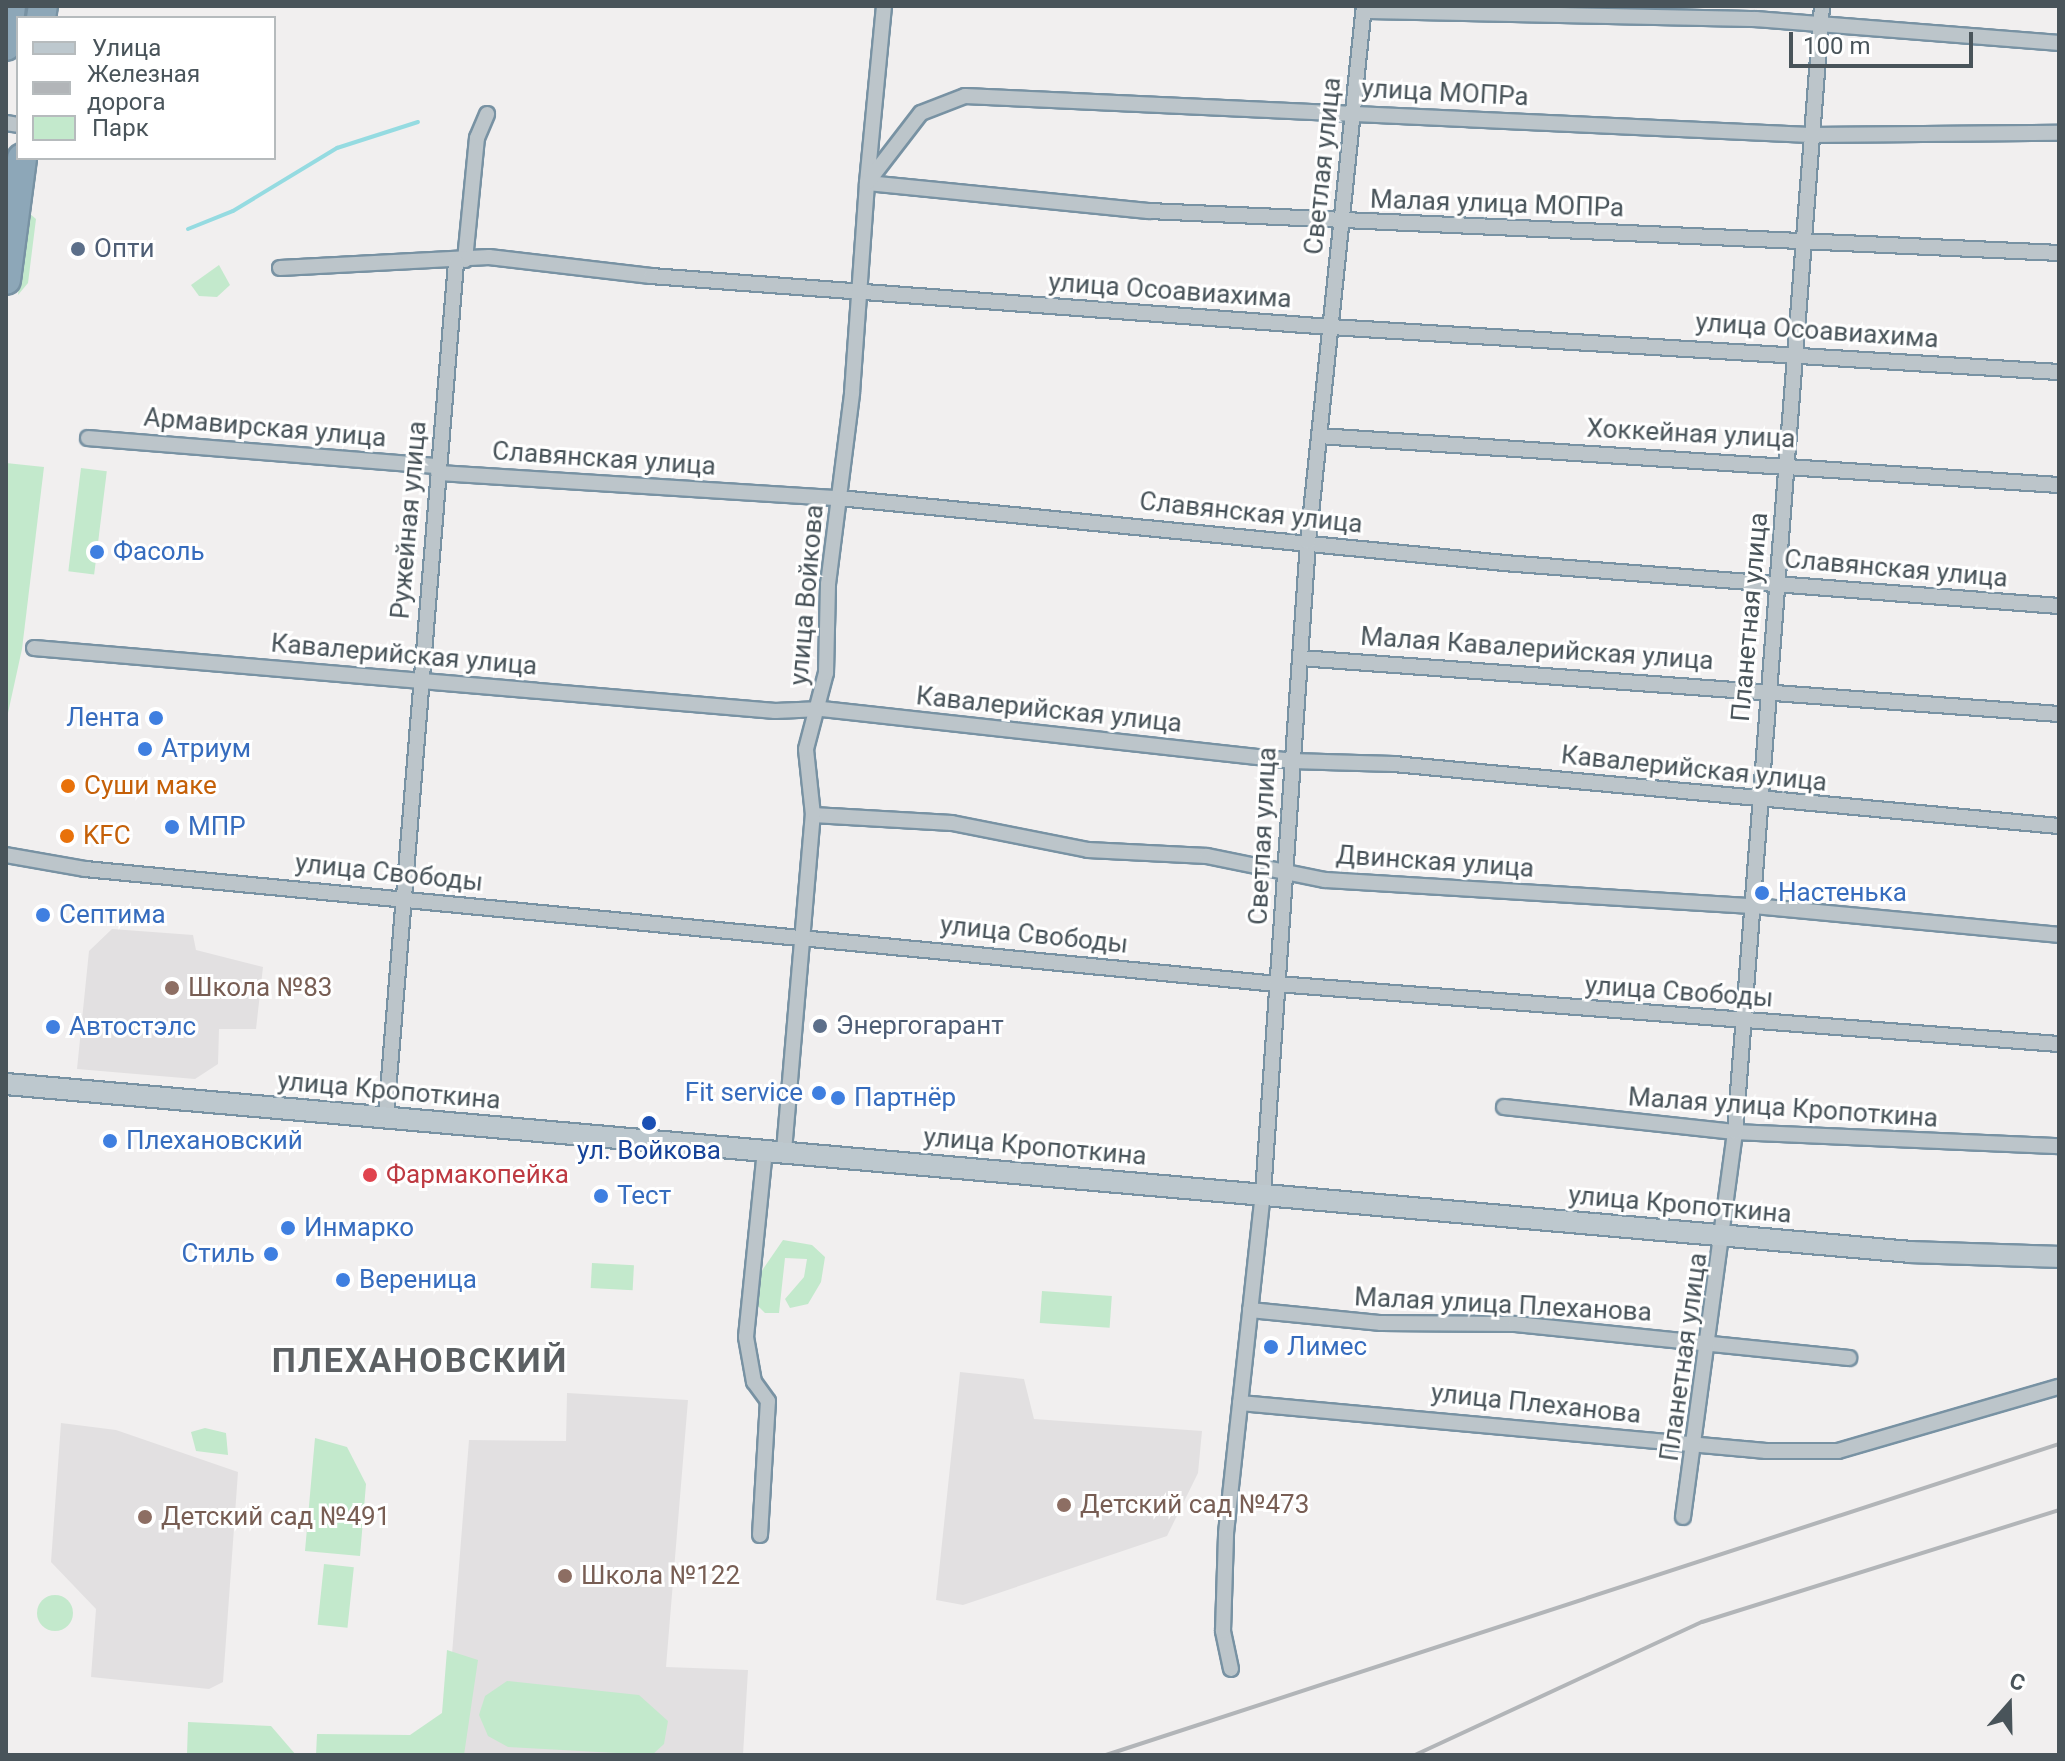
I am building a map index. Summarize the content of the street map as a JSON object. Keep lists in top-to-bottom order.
{
  "streets": {
    "main road": ["улица Кропоткина"],
    "street": [
      "улица МОПРа",
      "Светлая улица",
      "Малая улица МОПРа",
      "улица Осоавиахима",
      "Армавирская улица",
      "Хоккейная улица",
      "Славянская улица",
      "Ружейная улица",
      "улица Войкова",
      "Планетная улица",
      "Малая Кавалерийская улица",
      "Кавалерийская улица",
      "Двинская улица",
      "улица Свободы",
      "Малая улица Кропоткина",
      "Малая улица Плеханова",
      "улица Плеханова"
    ]
  },
  "crossings": [
    ["улица МОПРа", "Светлая улица"],
    ["улица МОПРа", "Малая улица МОПРа"],
    ["улица МОПРа", "улица Войкова"],
    ["улица МОПРа", "Планетная улица"],
    ["Светлая улица", "Малая улица МОПРа"],
    ["Светлая улица", "улица Осоавиахима"],
    ["Светлая улица", "Хоккейная улица"],
    ["Светлая улица", "Славянская улица"],
    ["Светлая улица", "Малая Кавалерийская улица"],
    ["Светлая улица", "Кавалерийская улица"],
    ["Светлая улица", "Двинская улица"],
    ["Светлая улица", "улица Свободы"],
    ["Светлая улица", "улица Кропоткина"],
    ["Светлая улица", "Малая улица Плеханова"],
    ["Светлая улица", "улица Плеханова"],
    ["Малая улица МОПРа", "улица Войкова"],
    ["Малая улица МОПРа", "Планетная улица"],
    ["улица Осоавиахима", "Ружейная улица"],
    ["улица Осоавиахима", "улица Войкова"],
    ["улица Осоавиахима", "Планетная улица"],
    ["Армавирская улица", "Славянская улица"],
    ["Армавирская улица", "Ружейная улица"],
    ["Хоккейная улица", "Планетная улица"],
    ["Славянская улица", "Ружейная улица"],
    ["Славянская улица", "улица Войкова"],
    ["Славянская улица", "Планетная улица"],
    ["Ружейная улица", "Кавалерийская улица"],
    ["Ружейная улица", "улица Свободы"],
    ["Ружейная улица", "улица Кропоткина"],
    ["улица Войкова", "Кавалерийская улица"],
    ["улица Войкова", "Двинская улица"],
    ["улица Войкова", "улица Свободы"],
    ["улица Войкова", "улица Кропоткина"],
    ["Планетная улица", "Малая Кавалерийская улица"],
    ["Планетная улица", "Кавалерийская улица"],
    ["Планетная улица", "Двинская улица"],
    ["Планетная улица", "улица Свободы"],
    ["Планетная улица", "улица Кропоткина"],
    ["Планетная улица", "Малая улица Кропоткина"],
    ["Планетная улица", "Малая улица Плеханова"],
    ["Планетная улица", "улица Плеханова"]
  ],
  "districts": ["ПЛЕХАНОВСКИЙ"],
  "places": [
    "Опти",
    "Фасоль",
    "Лента",
    "Атриум",
    "Суши маке",
    "МПР",
    "KFC",
    "Настенька",
    "Септима",
    "Школа №83",
    "Энергогарант",
    "Автостэлс",
    "Fit service",
    "Партнёр",
    "ул. Войкова",
    "Плехановский",
    "Фармакопейка",
    "Тест",
    "Инмарко",
    "Стиль",
    "Вереница",
    "Лимес",
    "Детский сад №473",
    "Детский сад №491",
    "Школа №122"
  ],
  "legend": ["Улица", "Железная дорога", "Парк"],
  "scale_bar": "100 m",
  "north": "top"
}
